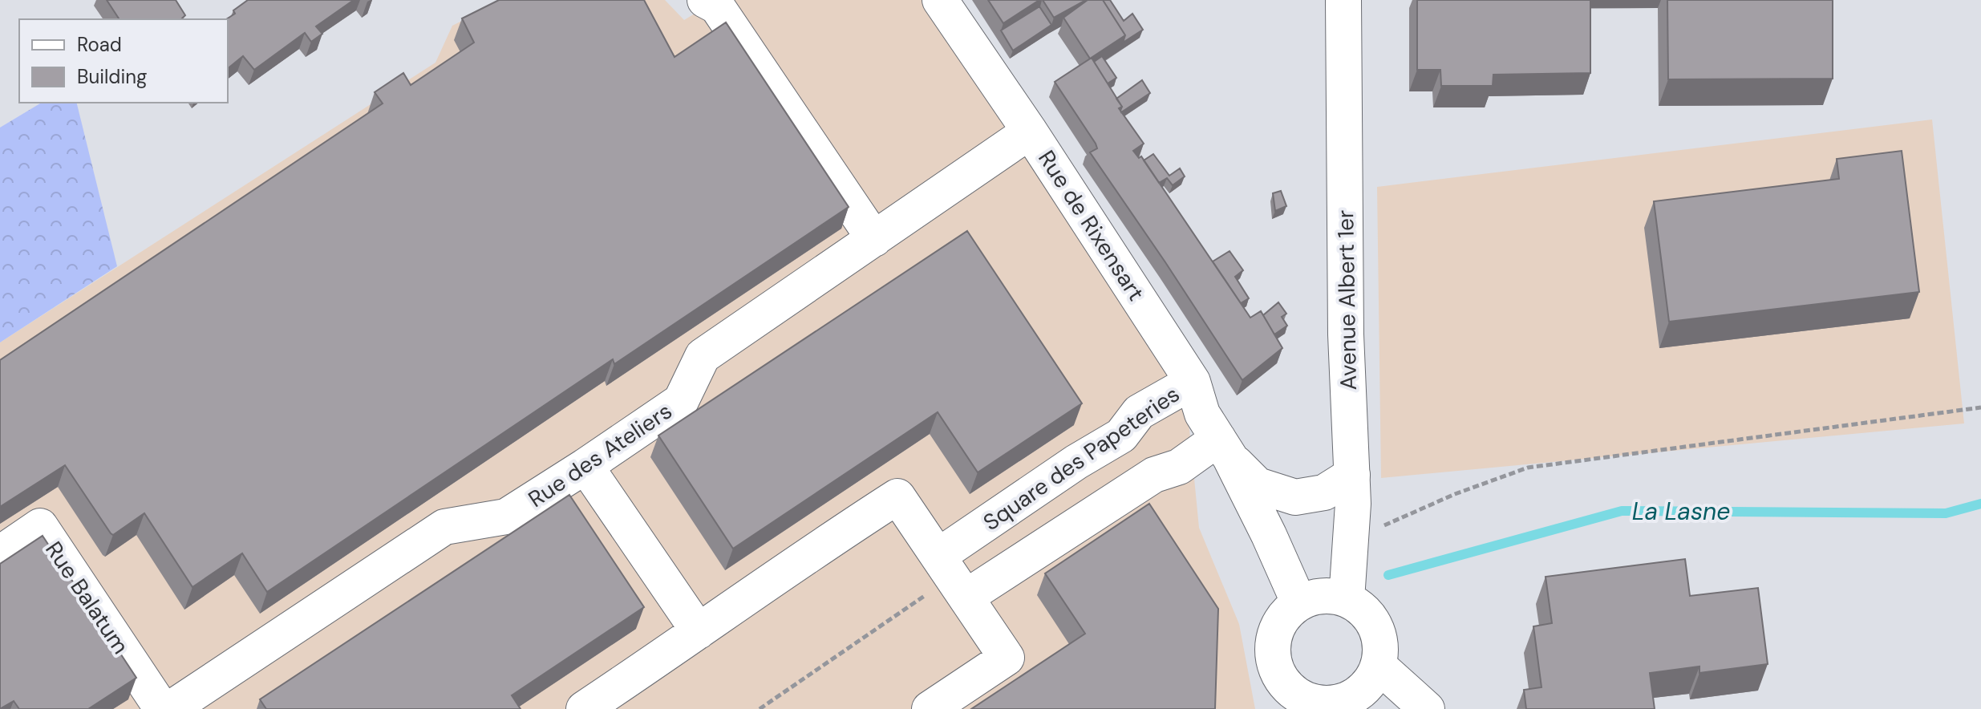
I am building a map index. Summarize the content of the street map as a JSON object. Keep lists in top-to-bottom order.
{
  "streets": {
    "street": [
      "Rue de Rixensart",
      "Avenue Albert 1er",
      "Rue des Ateliers",
      "Square des Papeteries",
      "Rue Balatum"
    ]
  },
  "crossings": [
    ["Rue de Rixensart", "Avenue Albert 1er"],
    ["Rue de Rixensart", "Rue des Ateliers"],
    ["Rue de Rixensart", "Square des Papeteries"]
  ],
  "water": ["La Lasne"],
  "legend": ["Road", "Building"]
}
